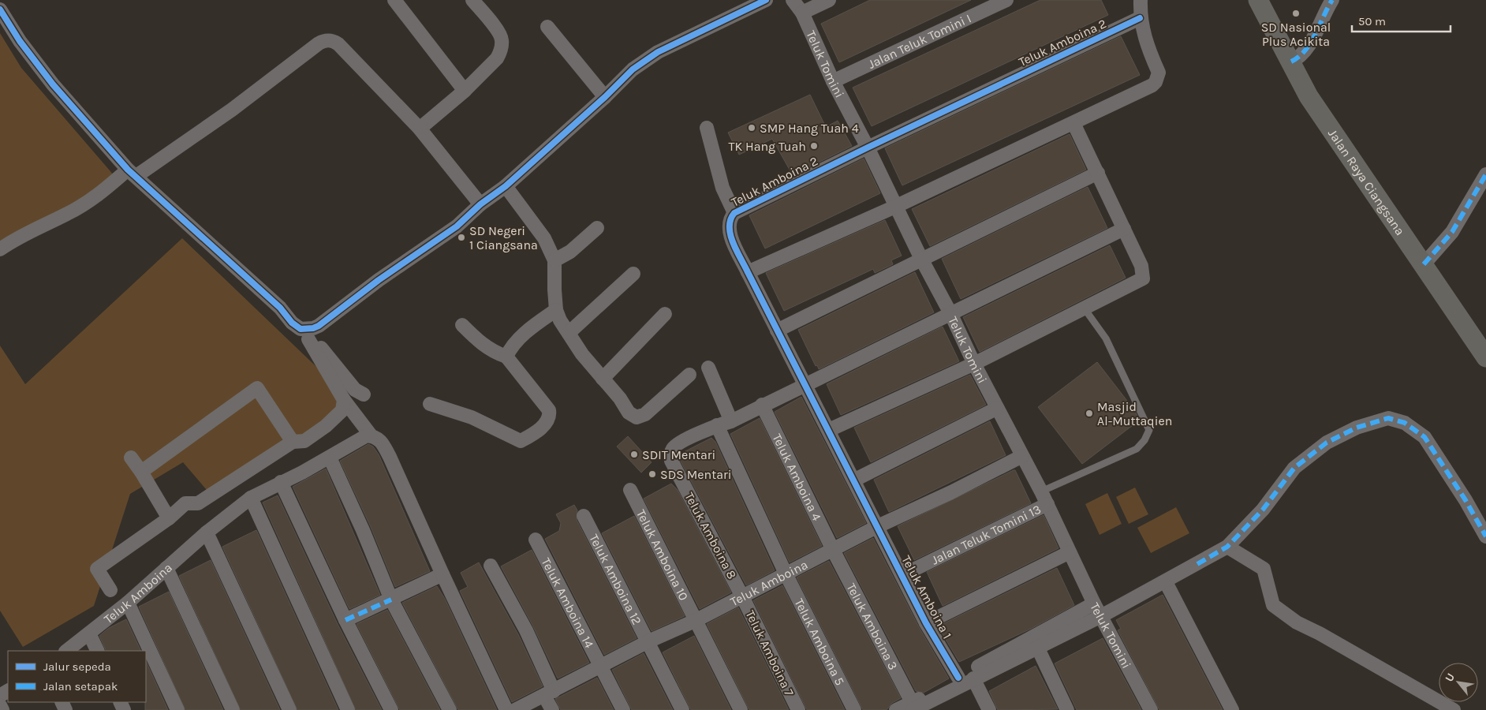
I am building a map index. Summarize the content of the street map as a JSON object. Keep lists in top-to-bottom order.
{
  "streets": {
    "main road": ["Jalan Raya Ciangsana"],
    "street": [
      "Jalan Teluk Tomini I",
      "Teluk Amboina 2",
      "Teluk Tomini",
      "Teluk Amboina 4",
      "Jalan Teluk Tomini 13",
      "Teluk Amboina 8",
      "Teluk Amboina 10",
      "Teluk Amboina 12",
      "Teluk Amboina",
      "Teluk Amboina 1",
      "Teluk Amboina 14",
      "Teluk Amboina 3",
      "Teluk Amboina 5",
      "Teluk Amboina 7"
    ]
  },
  "crossings": [
    ["Jalan Teluk Tomini I", "Teluk Tomini"],
    ["Teluk Amboina 2", "Teluk Tomini"],
    ["Teluk Amboina 2", "Teluk Amboina"],
    ["Teluk Amboina 2", "Teluk Amboina 1"],
    ["Teluk Tomini", "Jalan Teluk Tomini 13"],
    ["Teluk Tomini", "Teluk Amboina"],
    ["Teluk Amboina 4", "Teluk Amboina"],
    ["Teluk Amboina 4", "Teluk Amboina 3"],
    ["Jalan Teluk Tomini 13", "Teluk Amboina 1"],
    ["Teluk Amboina 8", "Teluk Amboina"],
    ["Teluk Amboina 8", "Teluk Amboina 5"],
    ["Teluk Amboina 8", "Teluk Amboina 7"],
    ["Teluk Amboina 10", "Teluk Amboina"],
    ["Teluk Amboina 12", "Teluk Amboina"],
    ["Teluk Amboina", "Teluk Amboina 1"],
    ["Teluk Amboina", "Teluk Amboina 14"],
    ["Teluk Amboina", "Teluk Amboina 3"],
    ["Teluk Amboina", "Teluk Amboina 5"],
    ["Teluk Amboina", "Teluk Amboina 7"]
  ],
  "places": [
    "SD Nasional Plus Acikita",
    "SMP Hang Tuah 4",
    "TK Hang Tuah",
    "SD Negeri 1 Ciangsana",
    "Masjid Al-Muttaqien",
    "SDIT Mentari",
    "SDS Mentari"
  ],
  "legend": ["Jalur sepeda", "Jalan setapak"],
  "scale_bar": "50 m",
  "north": "top left"
}
